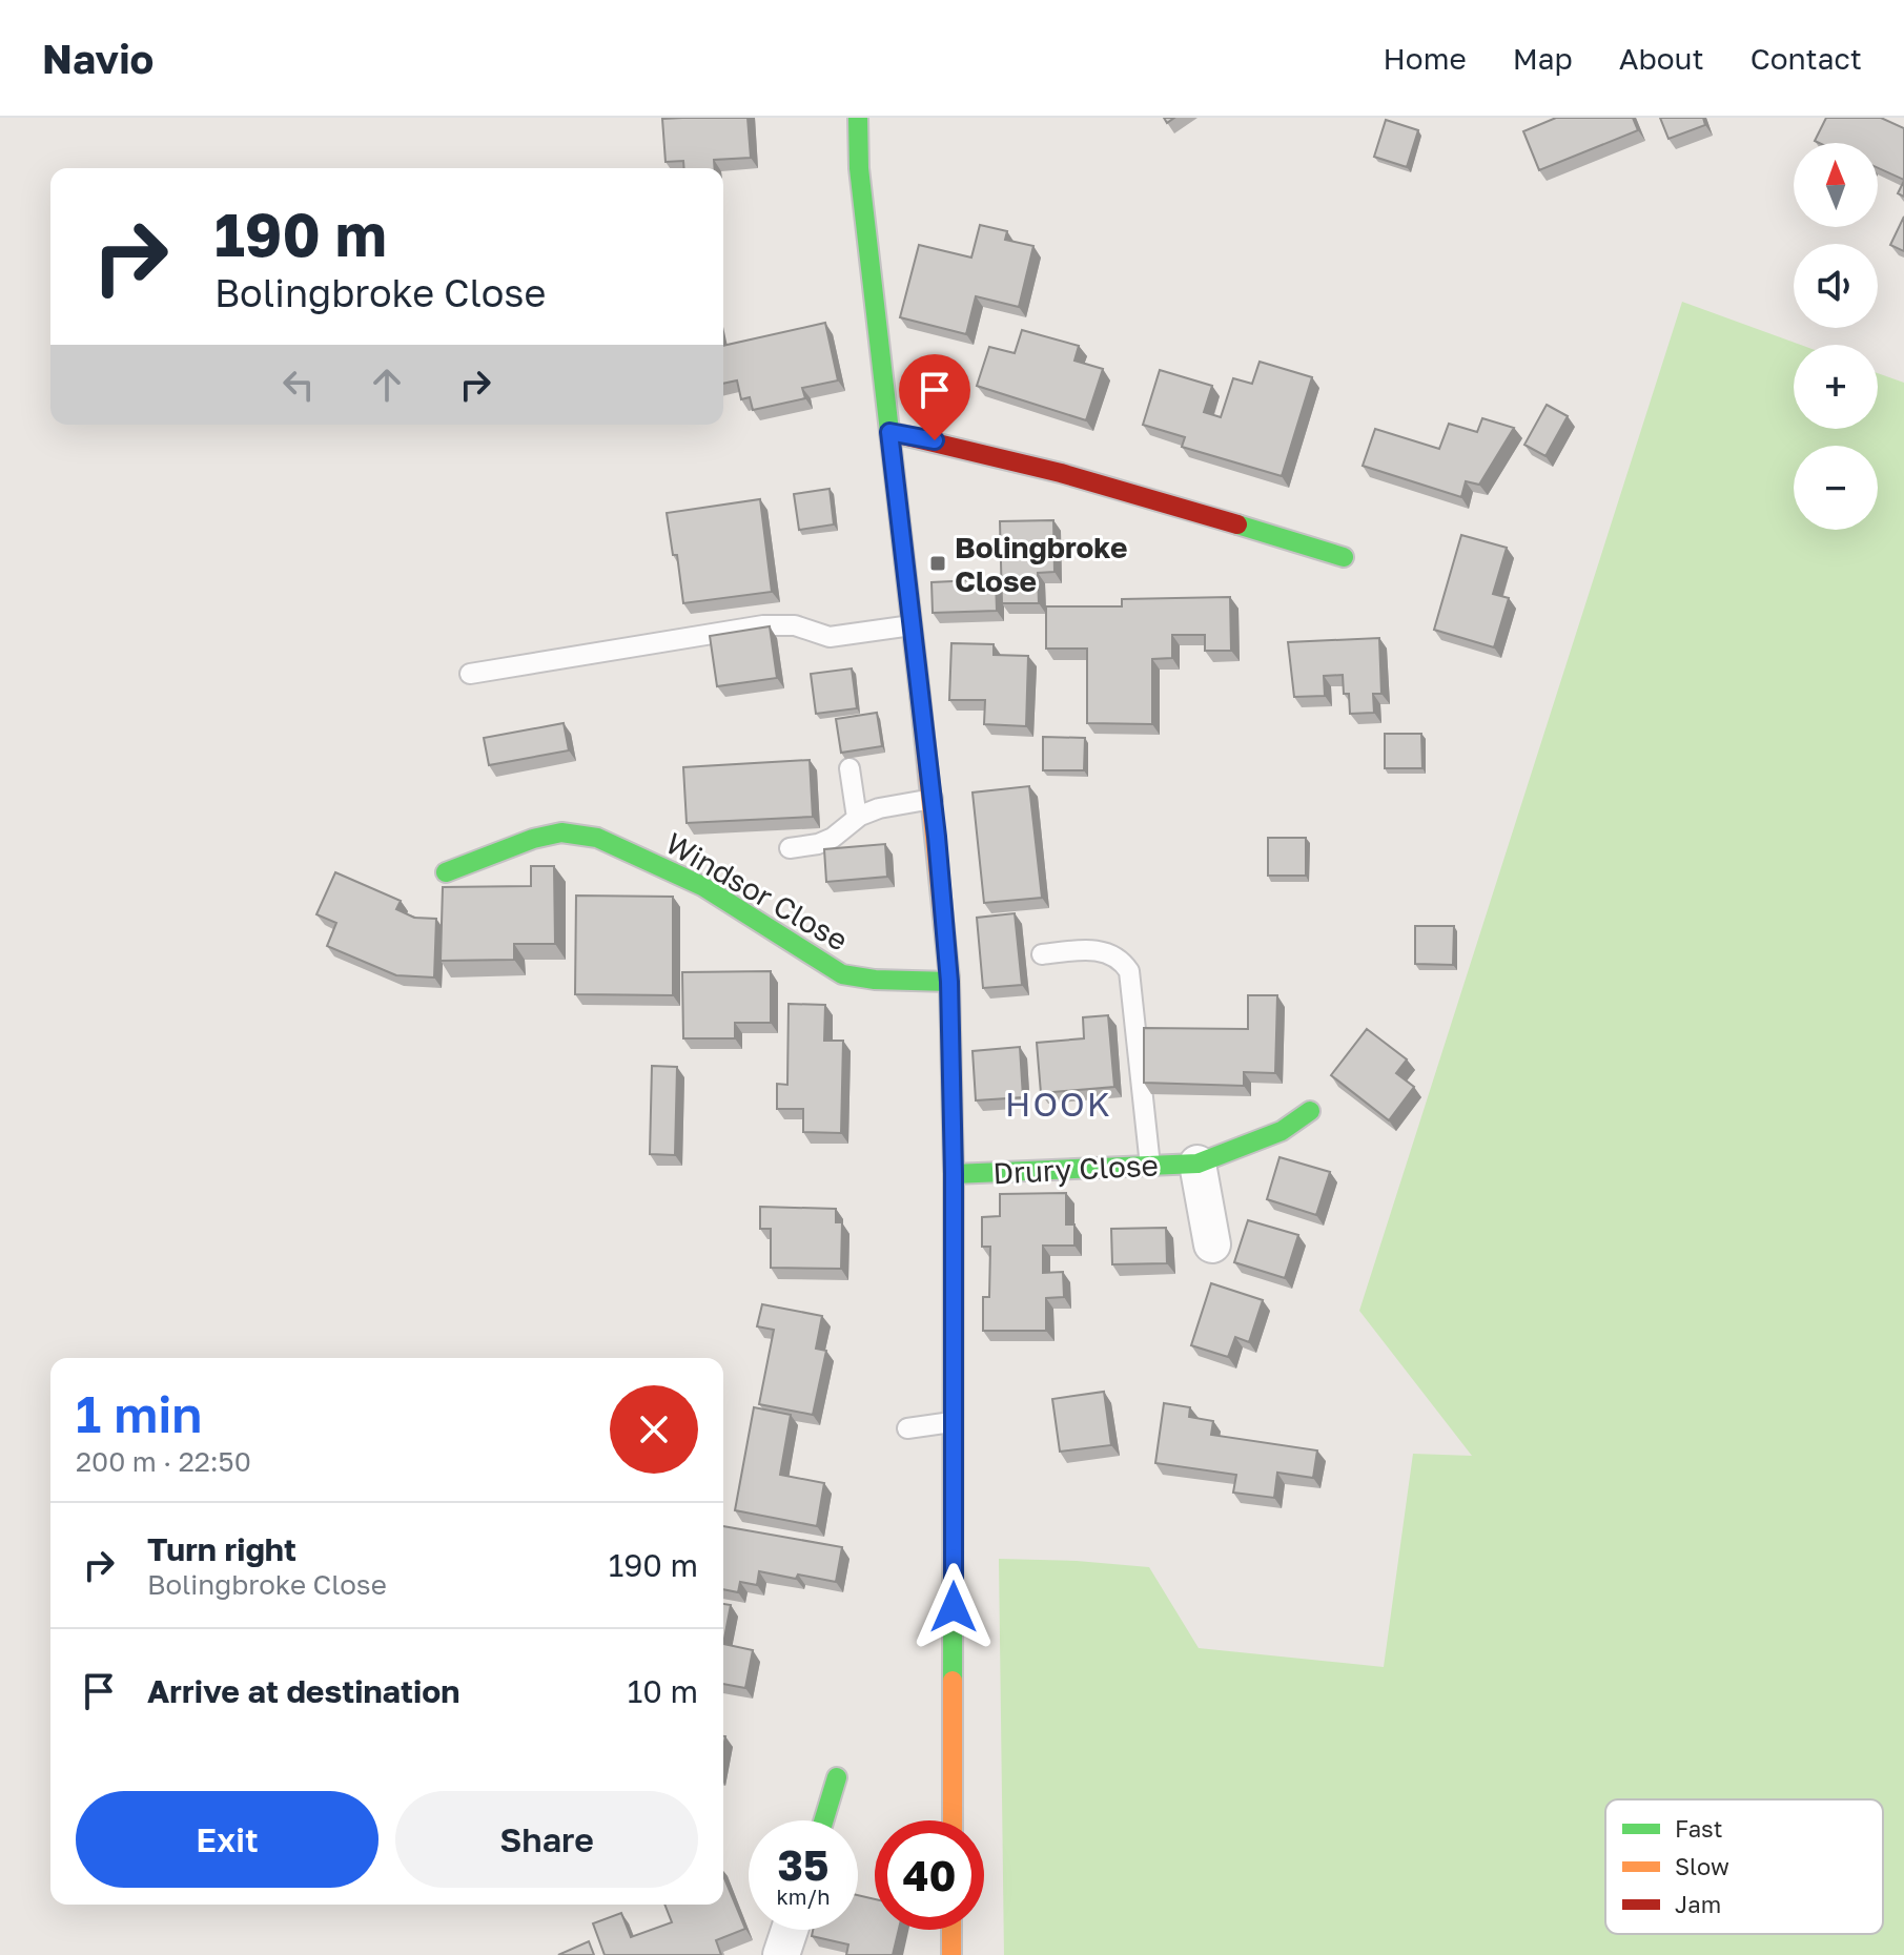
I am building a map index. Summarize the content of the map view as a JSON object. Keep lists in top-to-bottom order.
{
  "streets": {
    "street": ["Windsor Close", "Drury Close"]
  },
  "districts": ["HOOK"],
  "places": {
    "transit": ["Bolingbroke Close"]
  },
  "legend": ["Fast", "Slow", "Jam"],
  "north": "top",
  "page": {
    "header": "Navio",
    "nav": [
      "Home",
      "Map",
      "About",
      "Contact"
    ],
    "map_buttons": ["+", "−"],
    "turn": ["190 m", "Bolingbroke Close"],
    "heading": ["1 min", "200 m · 22:50"],
    "list": [
      {
        "name": "Turn right",
        "note": "Bolingbroke Close",
        "value": "190 m"
      },
      {
        "name": "Arrive at destination",
        "value": "10 m"
      }
    ],
    "buttons": ["Exit", "Share"],
    "speed": "35 km/h",
    "limit": "40"
  }
}
